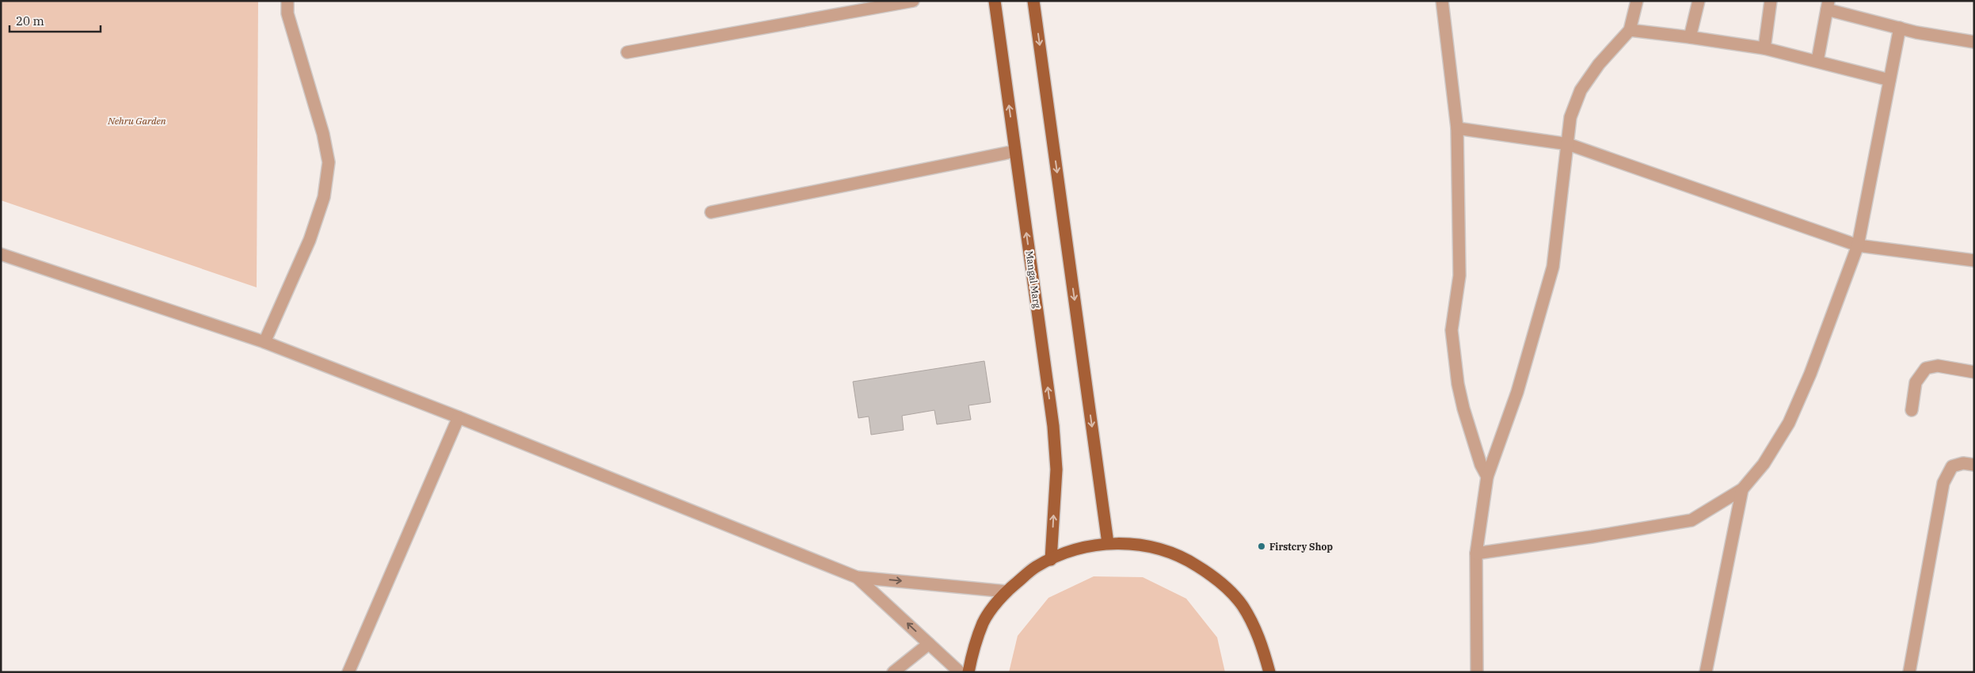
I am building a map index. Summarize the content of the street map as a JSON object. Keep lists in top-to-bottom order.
{
  "streets": {
    "main road": ["Mangal Marg"]
  },
  "parks": ["Nehru Garden"],
  "places": ["Firstcry Shop"],
  "scale_bar": "20 m"
}
